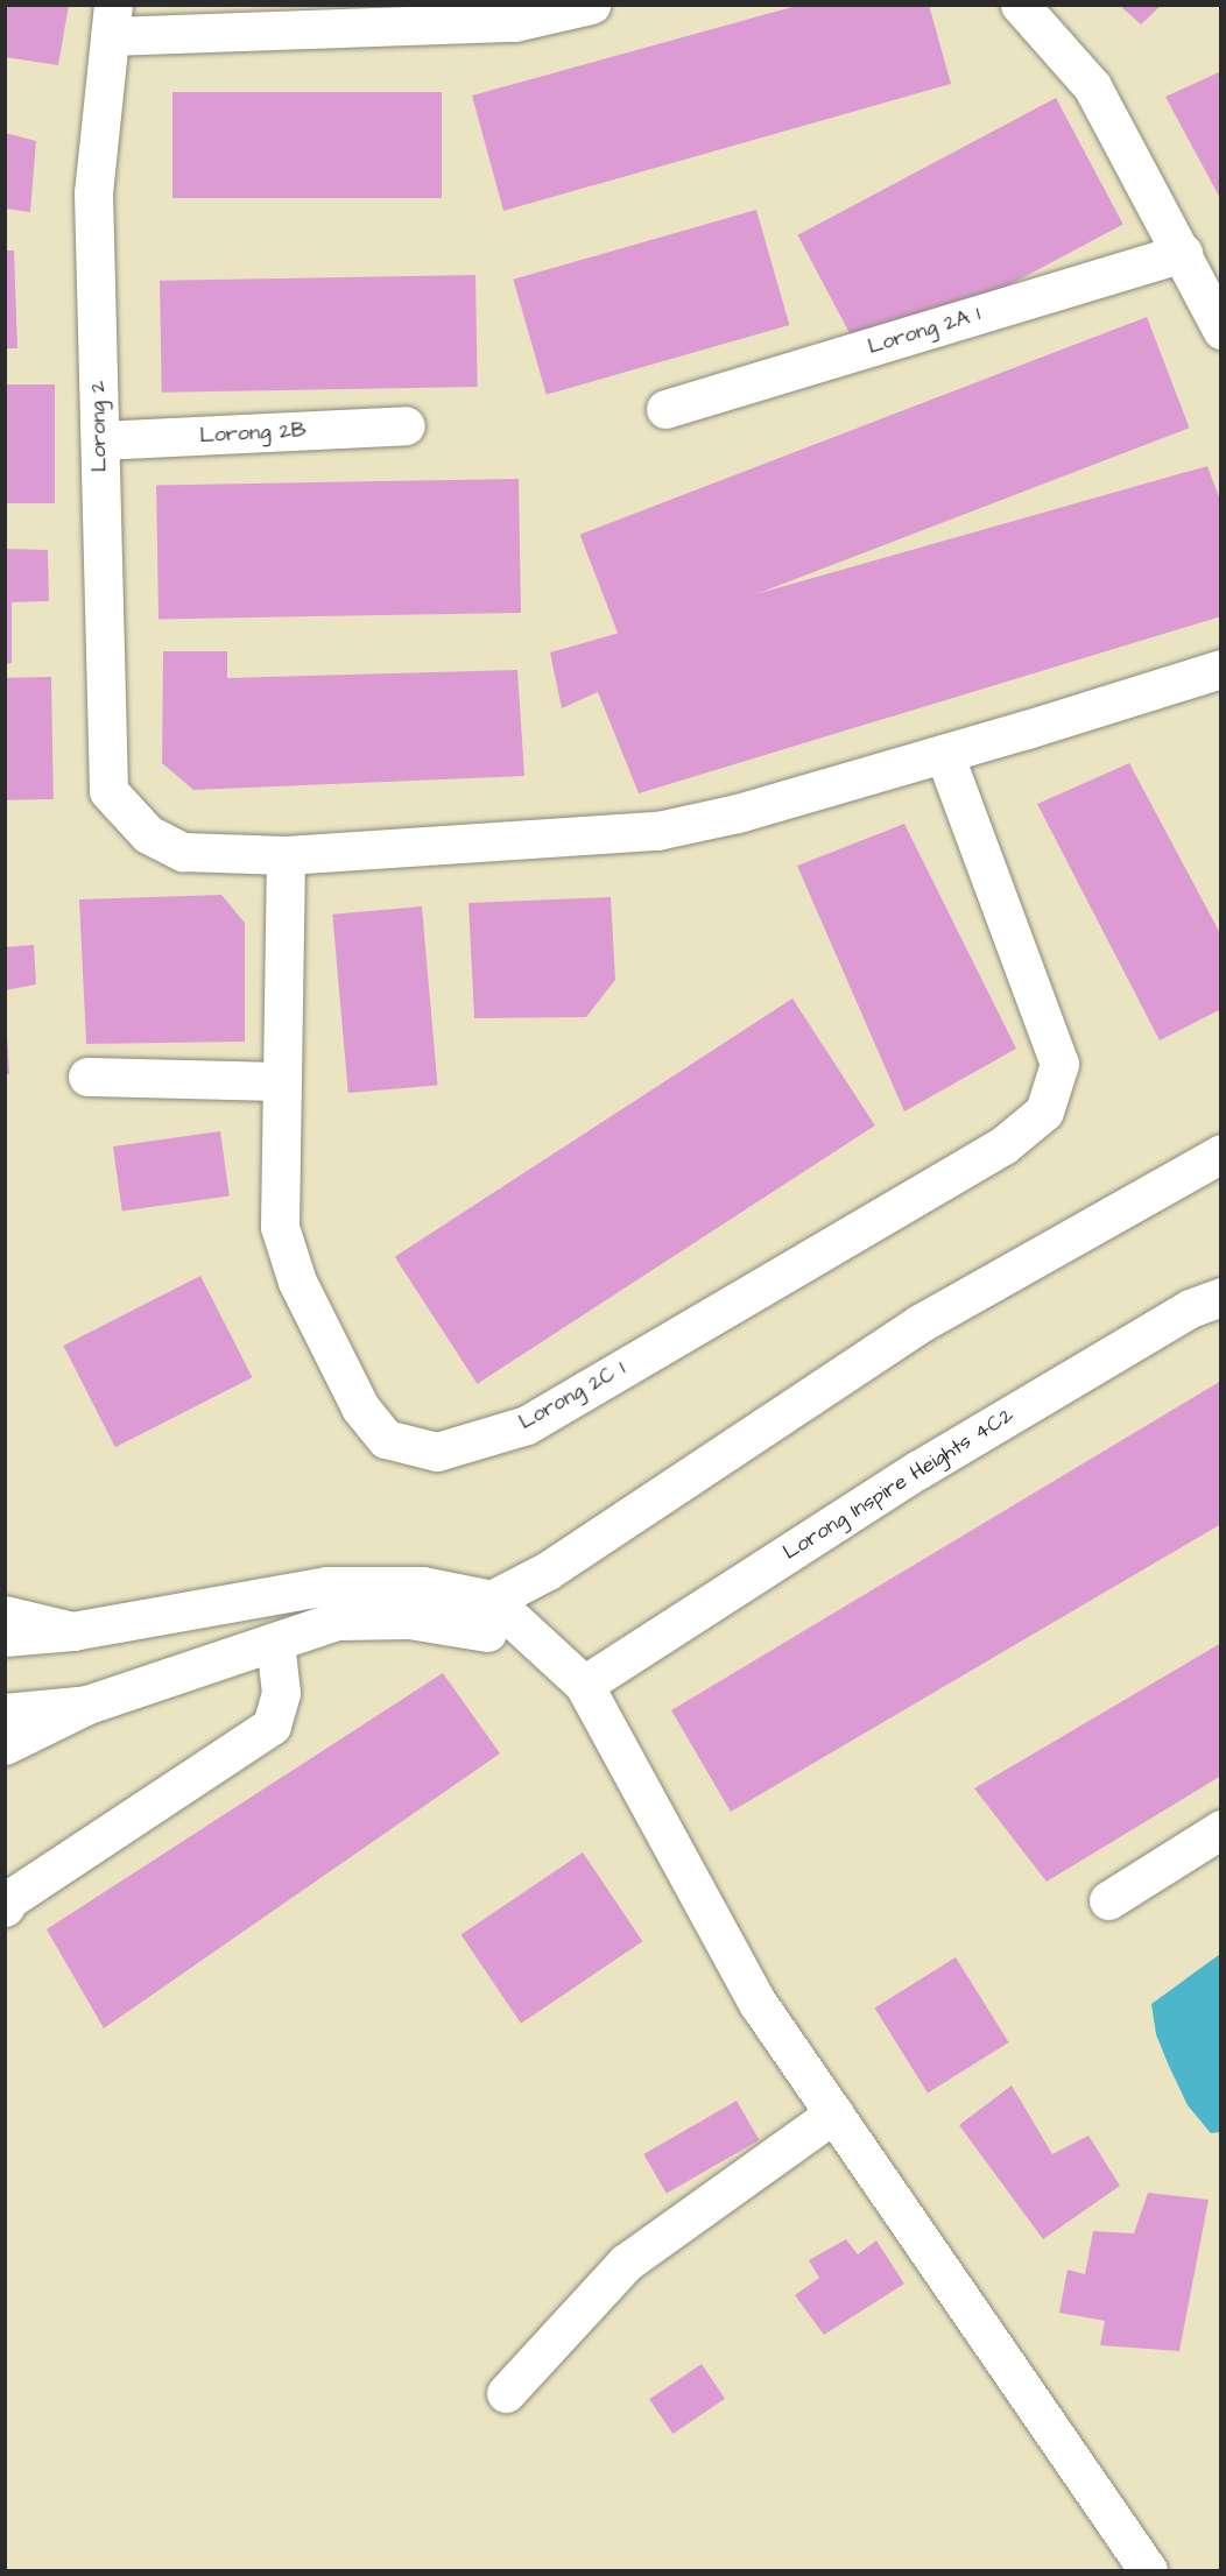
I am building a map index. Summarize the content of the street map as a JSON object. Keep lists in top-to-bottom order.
{
  "streets": {
    "street": [
      "Lorong 2A 1",
      "Lorong 2",
      "Lorong 2B",
      "Lorong 2C 1",
      "Lorong Inspire Heights 4C2"
    ]
  },
  "crossings": [
    ["Lorong 2", "Lorong 2B"],
    ["Lorong 2", "Lorong 2C 1"]
  ]
}
